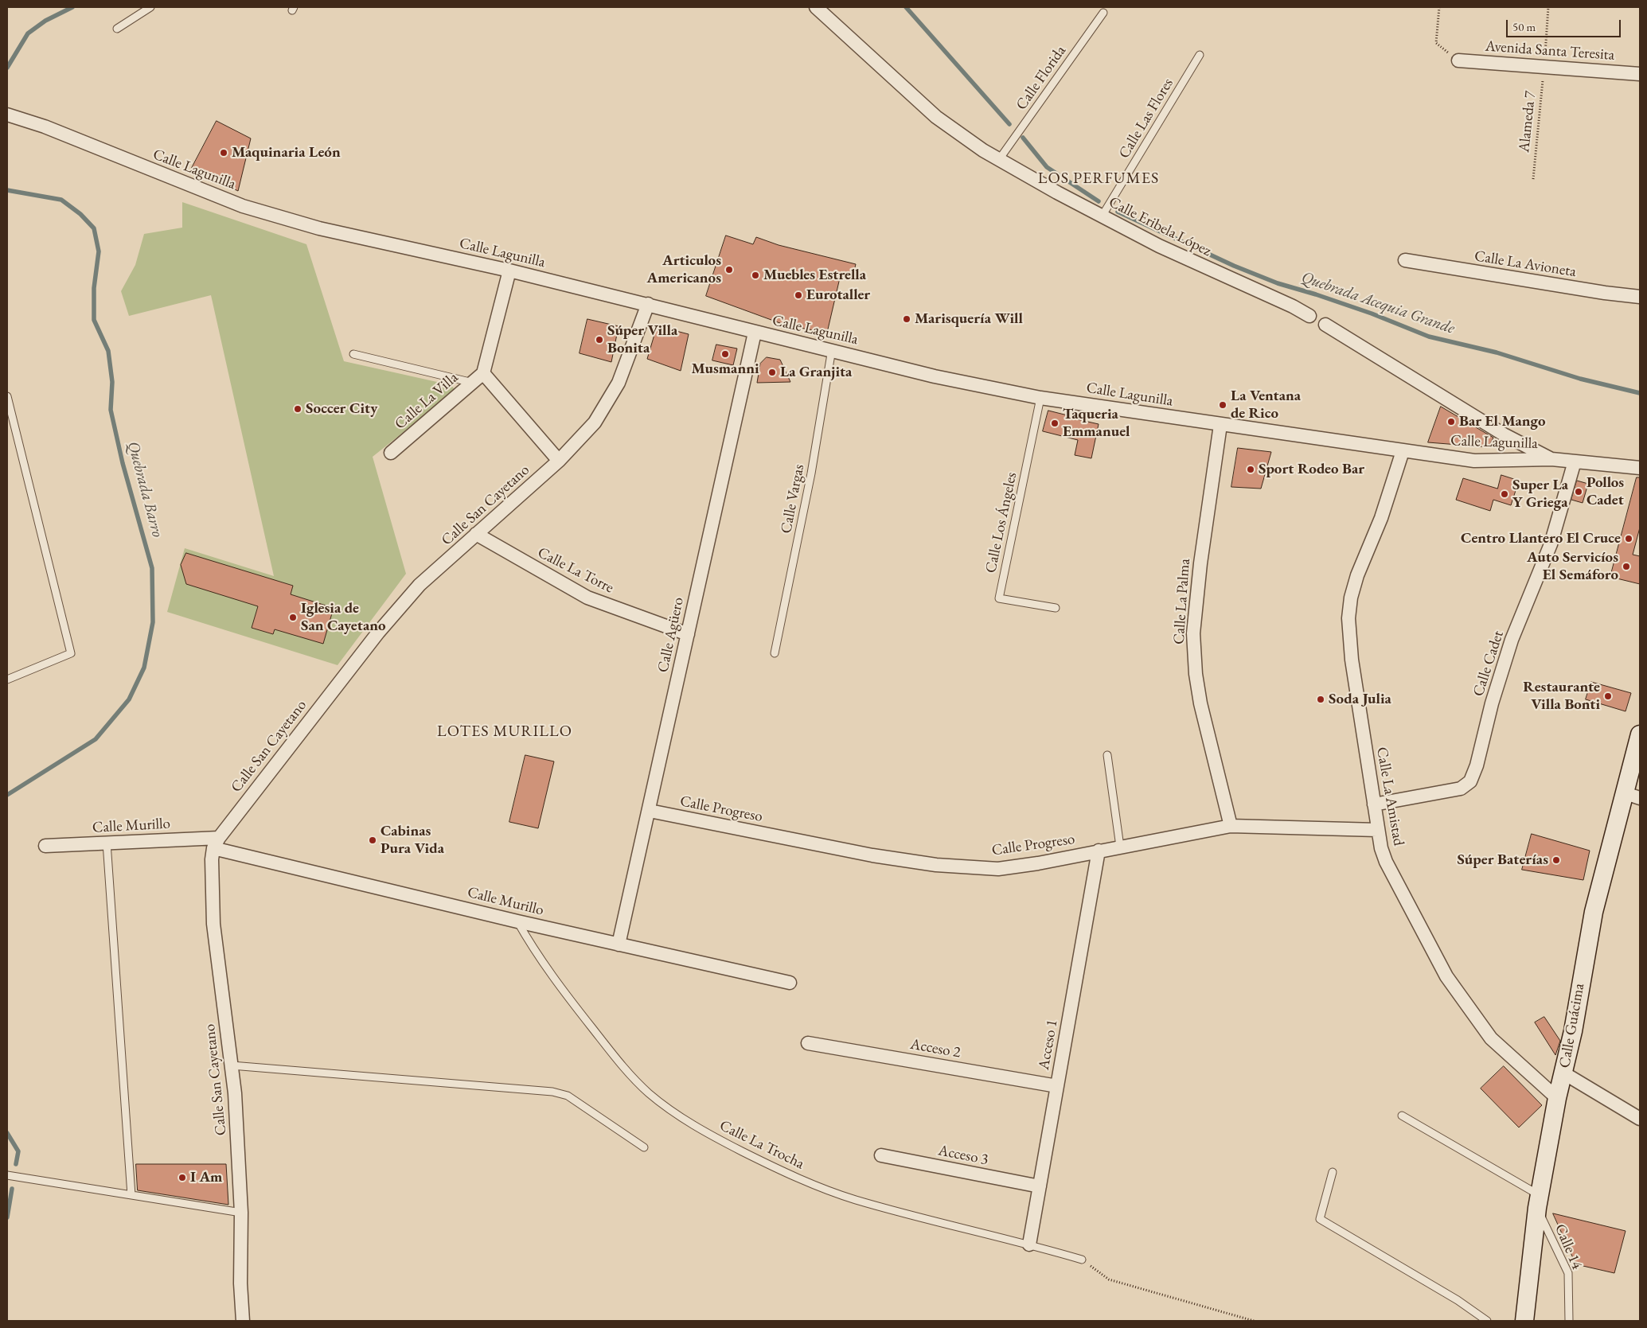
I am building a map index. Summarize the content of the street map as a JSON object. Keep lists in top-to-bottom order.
{
  "streets": {
    "main road": ["Calle Guácima"],
    "street": [
      "Avenida Santa Teresita",
      "Calle Lagunilla",
      "Calle Eribela López",
      "Calle La Avioneta",
      "Calle La Villa",
      "Calle San Cayetano",
      "Calle La Torre",
      "Calle La Palma",
      "Calle Agüero",
      "Calle Cadet",
      "Calle La Amistad",
      "Calle Progreso",
      "Calle Murillo",
      "Acceso 1",
      "Acceso 2",
      "Acceso 3"
    ],
    "lane": [
      "Calle Florida",
      "Calle Las Flores",
      "Calle Vargas",
      "Calle Los Ángeles",
      "Calle La Trocha",
      "Calle 14"
    ],
    "path": ["Alameda 7"]
  },
  "crossings": [
    ["Avenida Santa Teresita", "Alameda 7"],
    ["Calle Florida", "Calle Eribela López"],
    ["Calle Las Flores", "Calle Eribela López"],
    ["Calle Lagunilla", "Calle Vargas"],
    ["Calle Lagunilla", "Calle San Cayetano"],
    ["Calle Lagunilla", "Calle Los Ángeles"],
    ["Calle Lagunilla", "Calle La Palma"],
    ["Calle Lagunilla", "Calle Agüero"],
    ["Calle Lagunilla", "Calle Cadet"],
    ["Calle Lagunilla", "Calle La Amistad"],
    ["Calle San Cayetano", "Calle La Torre"],
    ["Calle San Cayetano", "Calle Murillo"],
    ["Calle La Torre", "Calle Agüero"],
    ["Calle La Palma", "Calle Progreso"],
    ["Calle Agüero", "Calle Progreso"],
    ["Calle Agüero", "Calle Murillo"],
    ["Calle Cadet", "Calle La Amistad"],
    ["Calle La Amistad", "Calle Progreso"],
    ["Calle La Amistad", "Calle Guácima"],
    ["Calle Progreso", "Acceso 1"],
    ["Calle Murillo", "Calle La Trocha"],
    ["Calle Guácima", "Calle 14"],
    ["Acceso 1", "Acceso 2"],
    ["Acceso 1", "Calle La Trocha"],
    ["Acceso 1", "Acceso 3"]
  ],
  "districts": ["LOS PERFUMES", "LOTES MURILLO"],
  "water": ["Quebrada Acequia Grande", "Quebrada Barro"],
  "places": [
    "Maquinaria León",
    "Articulos Americanos",
    "Muebles Estrella",
    "Eurotaller",
    "Marisquería Will",
    "Súper Villa Bonita",
    "Musmanni",
    "La Granjita",
    "La Ventana de Rico",
    "Soccer City",
    "Bar El Mango",
    "Taqueria Emmanuel",
    "Sport Rodeo Bar",
    "Pollos Cadet",
    "Super La Y Griega",
    "Centro Llantero El Cruce",
    "Auto Servicíos El Semáforo",
    "Iglesia de San Cayetano",
    "Restaurante Villa Bonti",
    "Soda Julia",
    "Cabinas Pura Vida",
    "Súper Baterías",
    "I Am"
  ],
  "scale_bar": "50 m"
}
